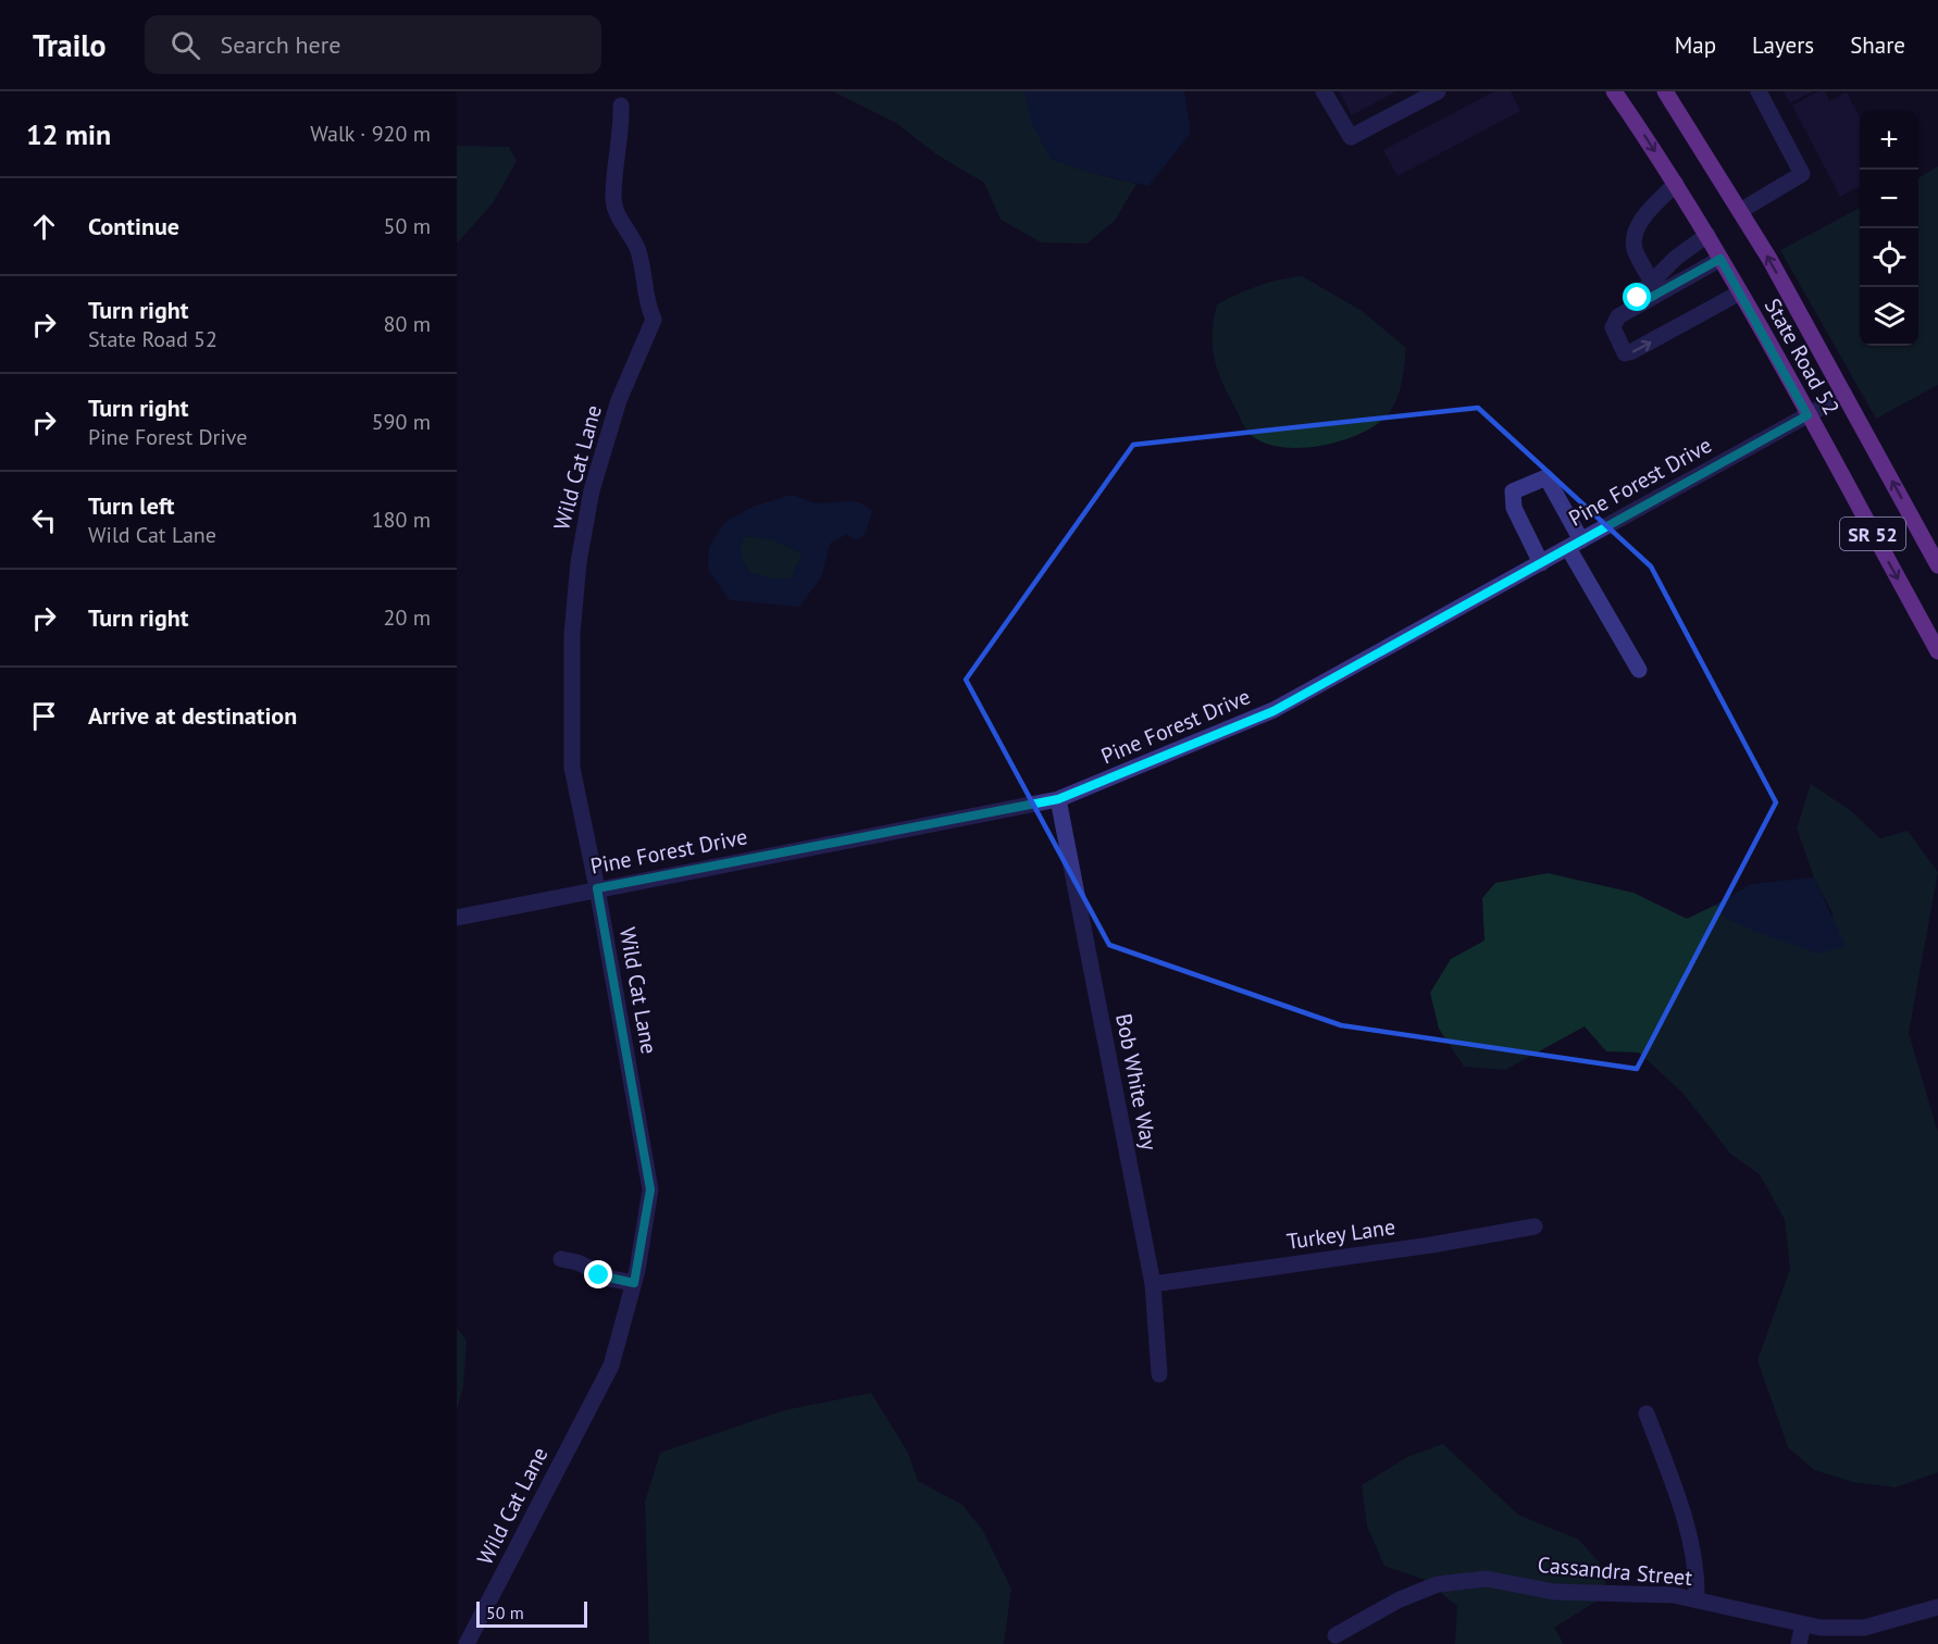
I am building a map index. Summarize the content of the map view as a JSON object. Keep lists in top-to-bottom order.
{
  "streets": {
    "main road": ["State Road 52", "SR 52"],
    "street": [
      "Wild Cat Lane",
      "Pine Forest Drive",
      "Bob White Way",
      "Turkey Lane",
      "Cassandra Street"
    ]
  },
  "crossings": [
    ["State Road 52", "Pine Forest Drive"],
    ["Wild Cat Lane", "Pine Forest Drive"],
    ["Pine Forest Drive", "Bob White Way"],
    ["Bob White Way", "Turkey Lane"]
  ],
  "scale_bar": "50 m",
  "page": {
    "header": "Trailo",
    "search": "Search here",
    "nav": ["Map", "Layers", "Share"],
    "heading": ["12 min", "Walk · 920 m"],
    "map_buttons": ["+", "−"],
    "list": [
      ["Continue", "50 m"],
      ["Turn right", "State Road 52", "80 m"],
      ["Turn right", "Pine Forest Drive", "590 m"],
      ["Turn left", "Wild Cat Lane", "180 m"],
      ["Turn right", "20 m"],
      "Arrive at destination"
    ],
    "scale": "50 m"
  }
}
